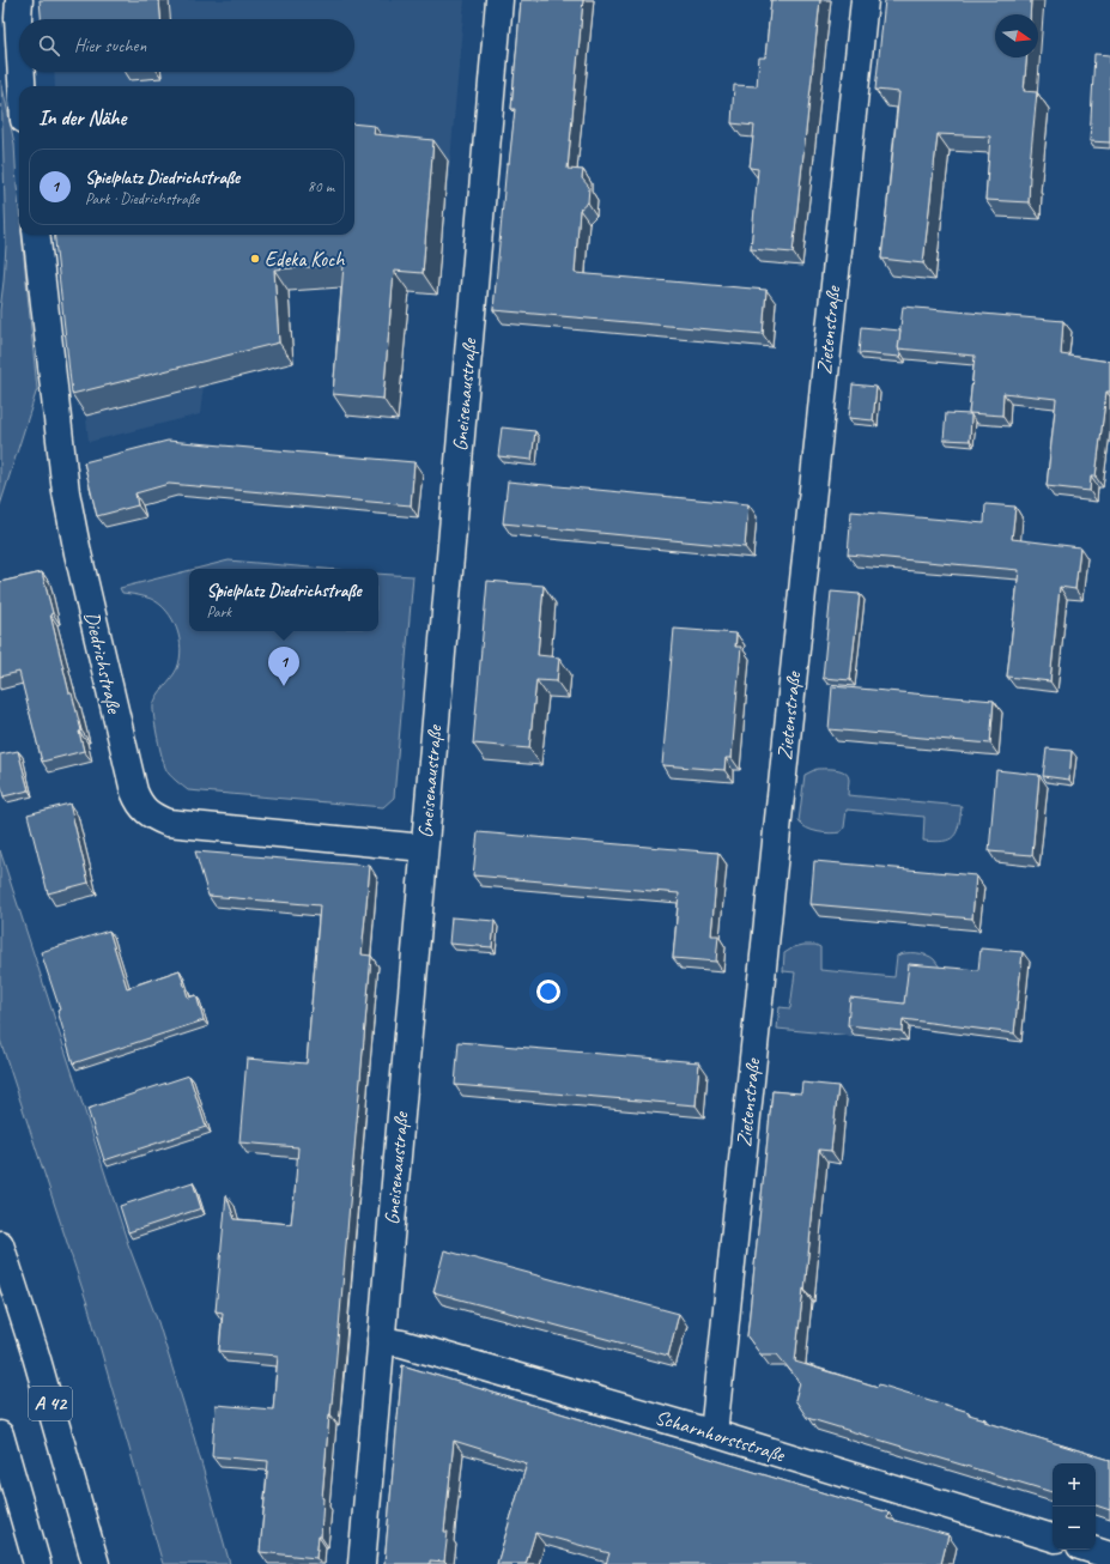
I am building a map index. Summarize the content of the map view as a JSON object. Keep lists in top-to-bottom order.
{
  "streets": {
    "main road": [
      "Zietenstraße",
      "Gneisenaustraße",
      "Diedrichstraße",
      "A 42",
      "Scharnhorststraße"
    ]
  },
  "crossings": [
    ["Zietenstraße", "Scharnhorststraße"],
    ["Gneisenaustraße", "Diedrichstraße"],
    ["Gneisenaustraße", "Scharnhorststraße"]
  ],
  "places": ["Edeka Koch"],
  "north": "right",
  "page": {
    "search": "Hier suchen",
    "heading": "In der Nähe",
    "list": [
      {
        "mark": "1",
        "name": "Spielplatz Diedrichstraße",
        "note": "Park · Diedrichstraße",
        "value": "80 m"
      }
    ],
    "popup": ["Spielplatz Diedrichstraße", "Park"],
    "pins": "1",
    "map_buttons": ["+", "−"]
  }
}
